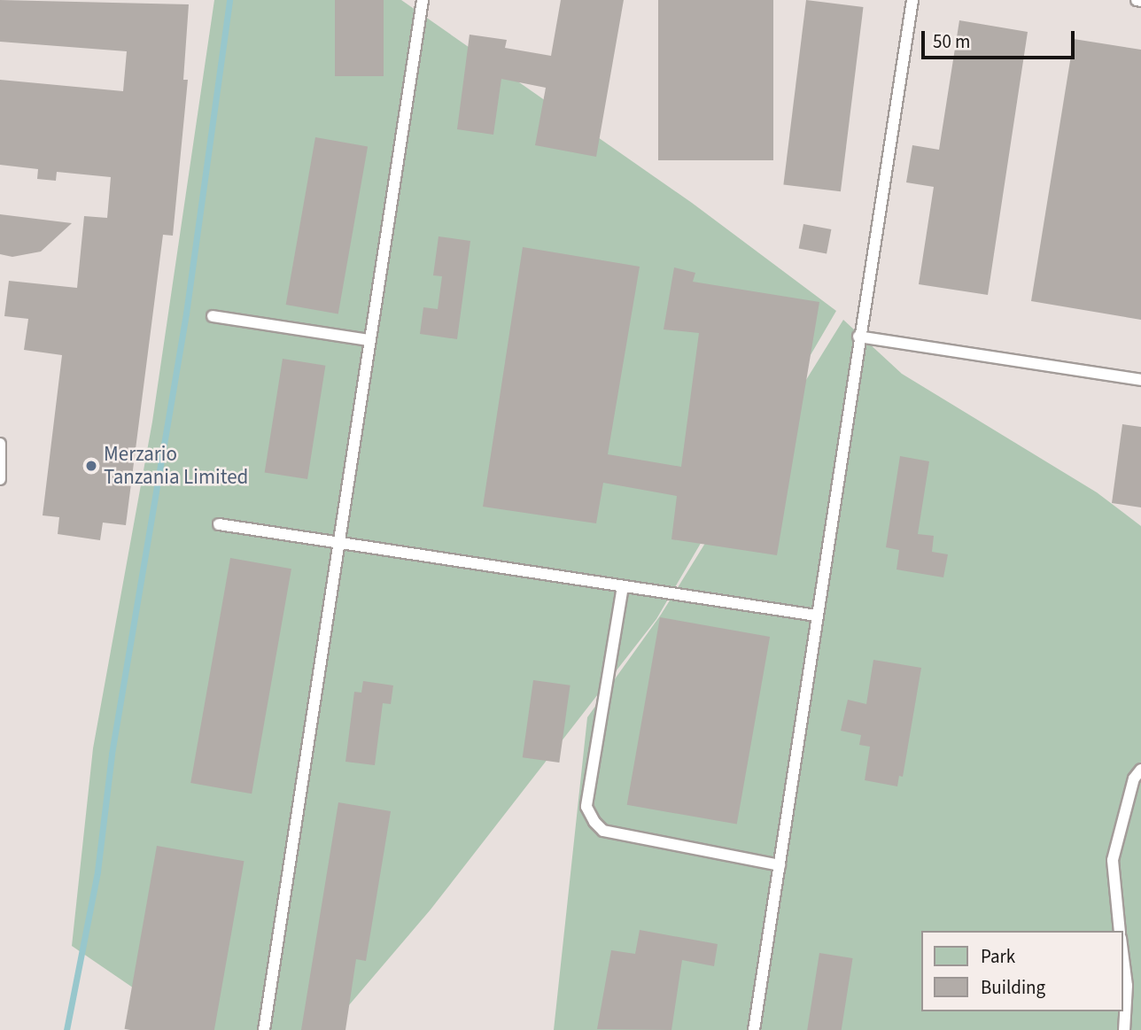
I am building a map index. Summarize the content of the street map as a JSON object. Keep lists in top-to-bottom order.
{
  "places": ["Merzario Tanzania Limited"],
  "legend": ["Park", "Building"],
  "scale_bar": "50 m"
}
